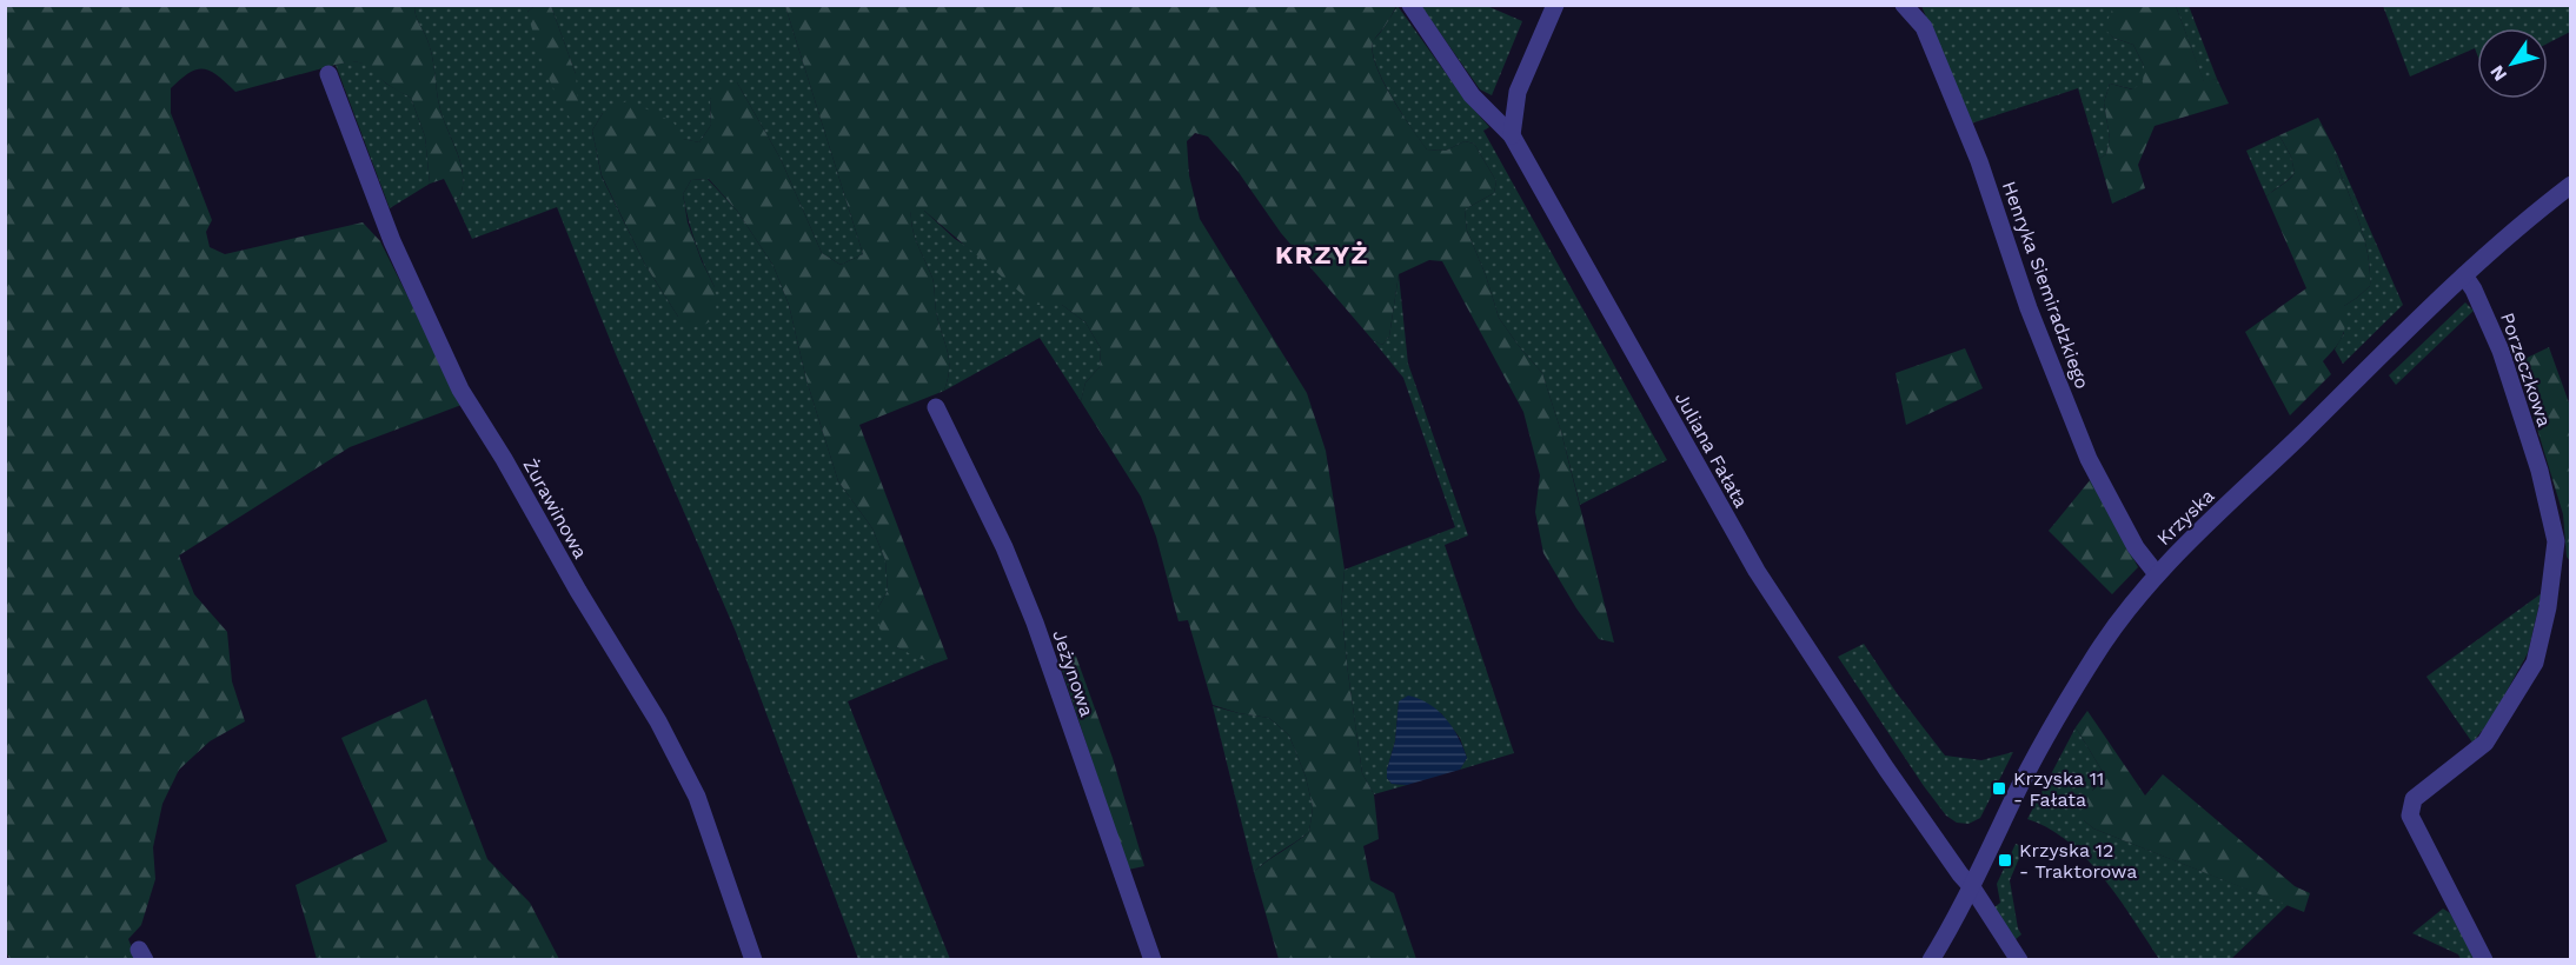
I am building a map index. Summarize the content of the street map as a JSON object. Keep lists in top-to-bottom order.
{
  "streets": {
    "street": [
      "Henryka Siemiradzkiego",
      "Porzeczkowa",
      "Juliana Fałata",
      "Żurawinowa",
      "Krzyska",
      "Jeżynowa"
    ]
  },
  "crossings": [
    ["Henryka Siemiradzkiego", "Krzyska"],
    ["Porzeczkowa", "Krzyska"],
    ["Juliana Fałata", "Krzyska"]
  ],
  "districts": ["KRZYŻ"],
  "places": {
    "transit": ["Krzyska 11 - Fałata", "Krzyska 12 - Traktorowa"]
  },
  "north": "bottom left"
}
